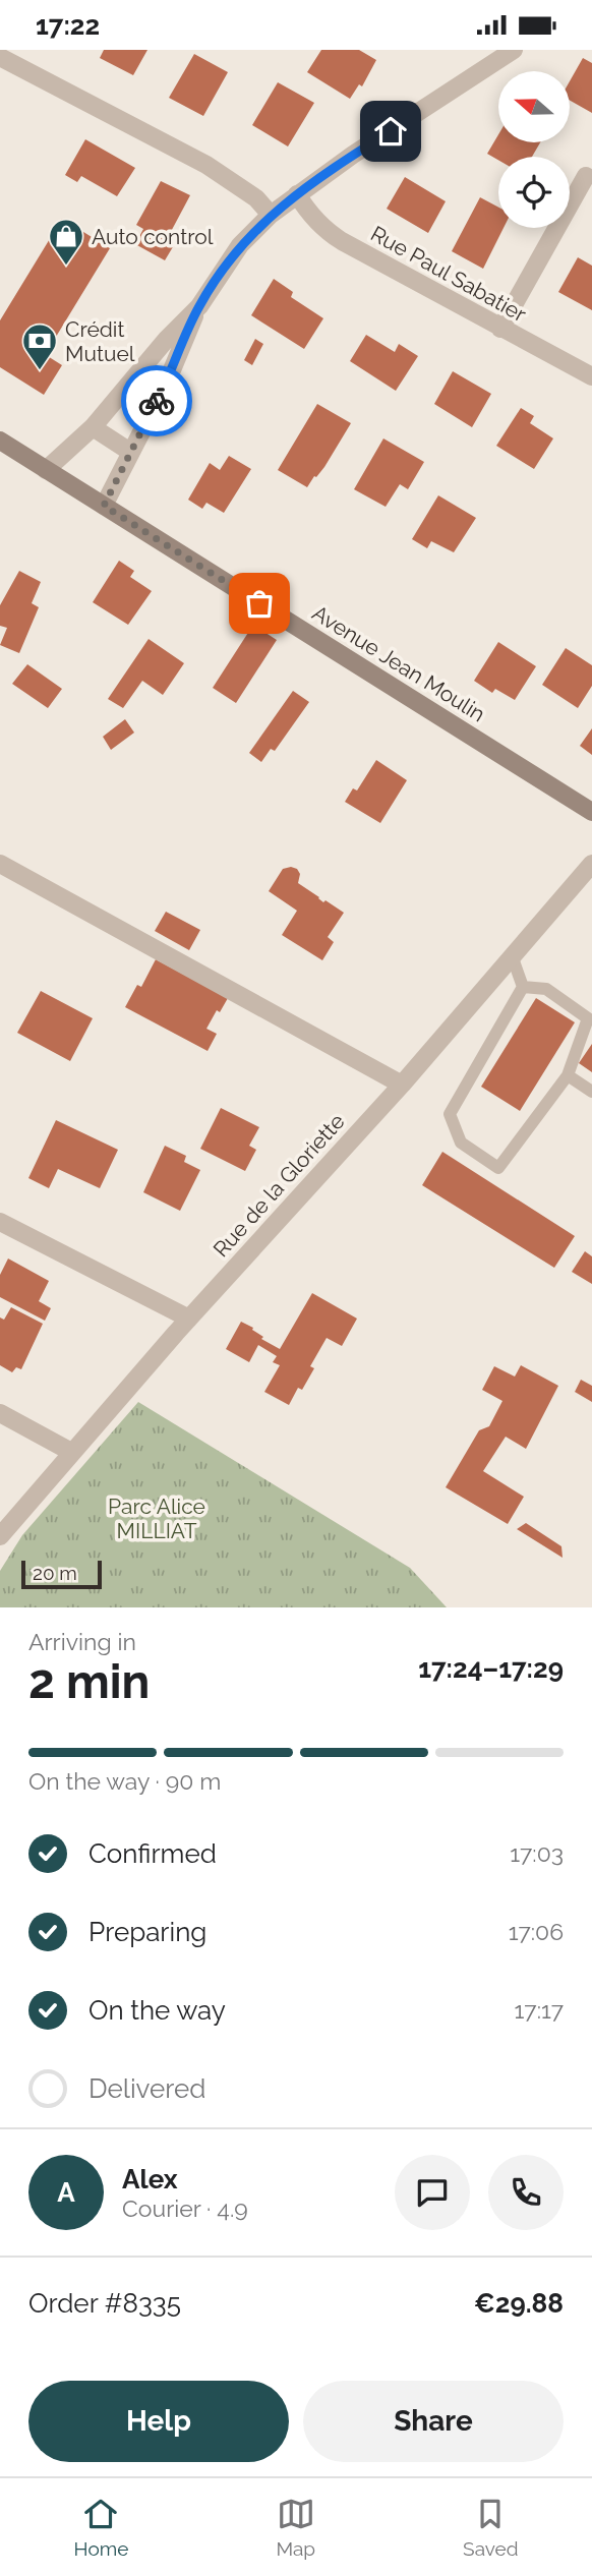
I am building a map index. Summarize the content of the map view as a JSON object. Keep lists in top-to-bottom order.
{
  "streets": {
    "main road": ["Avenue Jean Moulin"],
    "street": ["Rue Paul Sabatier", "Rue de la Gloriette"]
  },
  "parks": ["Parc Alice MILLIAT"],
  "places": {
    "shop": ["Auto control"],
    "bank": ["Crédit Mutuel"]
  },
  "scale_bar": "20 m",
  "north": "left",
  "page": {
    "status": "17:22",
    "scale": "20 m",
    "heading": ["2 min", "Arriving in", "17:24–17:29"],
    "panel": [
      "Alex",
      "Courier · 4.9",
      "Order #8335",
      "€29.88"
    ],
    "bar": "On the way · 90 m",
    "list": [
      ["Confirmed", "17:03"],
      ["Preparing", "17:06"],
      ["On the way", "17:17"],
      "Delivered"
    ],
    "round": "A",
    "buttons": ["Help", "Share"],
    "tabs": ["Home", "Map", "Saved"]
  }
}
